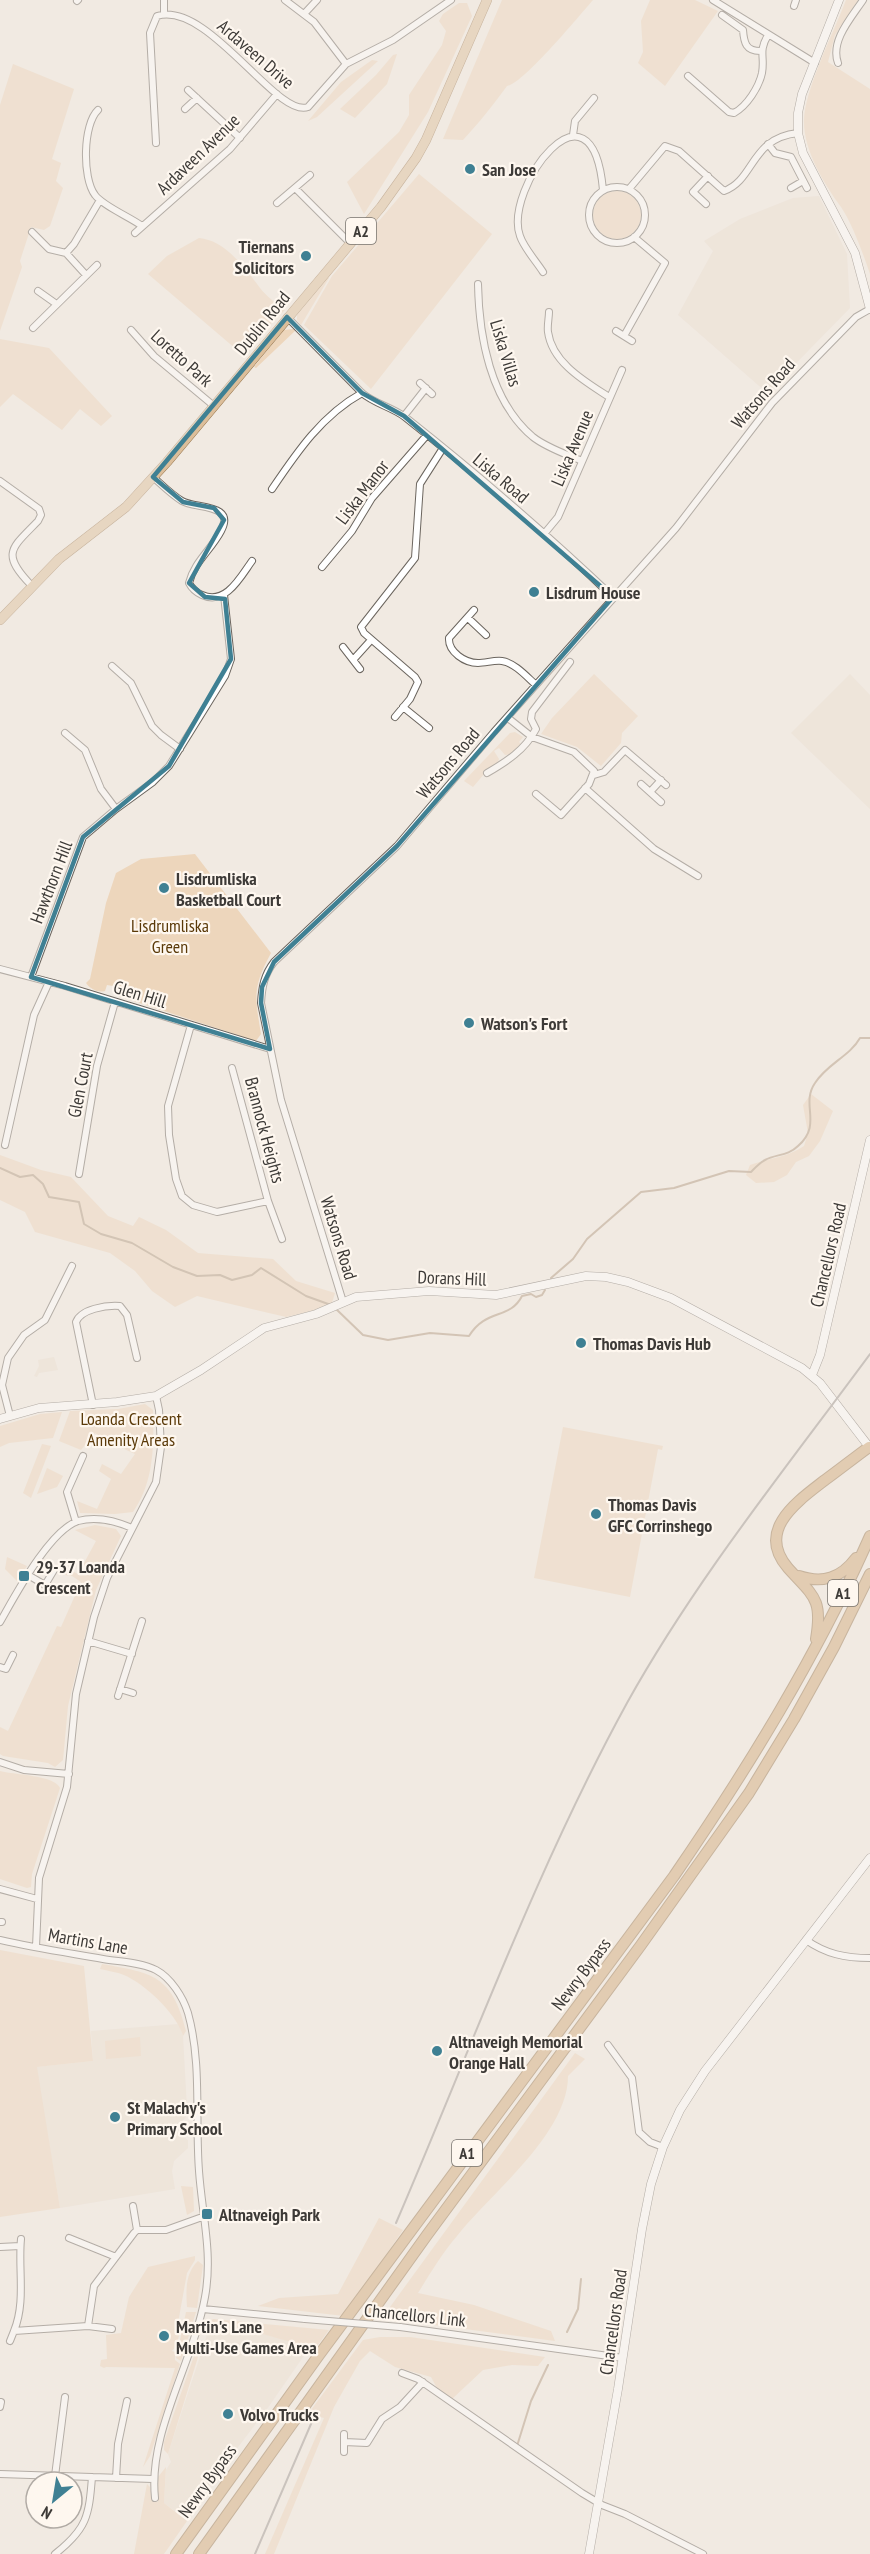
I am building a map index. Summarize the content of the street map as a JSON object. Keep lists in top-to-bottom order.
{
  "streets": {
    "highway": ["A1", "Newry Bypass"],
    "main road": ["A2", "Dublin Road"],
    "street": [
      "Ardaveen Drive",
      "Ardaveen Avenue",
      "Liska Villas",
      "Loretto Park",
      "Watsons Road",
      "Liska Avenue",
      "Liska Road",
      "Liska Manor",
      "Hawthorn Hill",
      "Glen Hill",
      "Glen Court",
      "Brannock Heights",
      "Chancellors Road",
      "Dorans Hill",
      "Martins Lane",
      "Chancellors Link"
    ]
  },
  "crossings": [
    ["Ardaveen Drive", "Ardaveen Avenue"],
    ["Dublin Road", "Loretto Park"],
    ["Dublin Road", "Liska Road"],
    ["Liska Villas", "Liska Avenue"],
    ["Watsons Road", "Liska Road"],
    ["Watsons Road", "Glen Hill"],
    ["Watsons Road", "Dorans Hill"],
    ["Liska Avenue", "Liska Road"],
    ["Liska Road", "Liska Manor"],
    ["Hawthorn Hill", "Glen Hill"],
    ["Glen Hill", "Glen Court"],
    ["Glen Hill", "Brannock Heights"],
    ["Chancellors Road", "Dorans Hill"],
    ["Chancellors Road", "Chancellors Link"],
    ["Dorans Hill", "Martins Lane"],
    ["Martins Lane", "Chancellors Link"]
  ],
  "parks": ["Lisdrumliska Green", "Loanda Crescent Amenity Areas"],
  "places": {
    "other": [
      "San Jose",
      "Tiernans Solicitors",
      "Lisdrum House",
      "Lisdrumliska Basketball Court",
      "Watson's Fort",
      "Thomas Davis Hub",
      "Thomas Davis GFC Corrinshego",
      "Altnaveigh Memorial Orange Hall",
      "St Malachy's Primary School",
      "Martin's Lane Multi-Use Games Area",
      "Volvo Trucks"
    ],
    "transit": ["29-37 Loanda Crescent", "Altnaveigh Park"]
  },
  "north": "bottom left"
}
